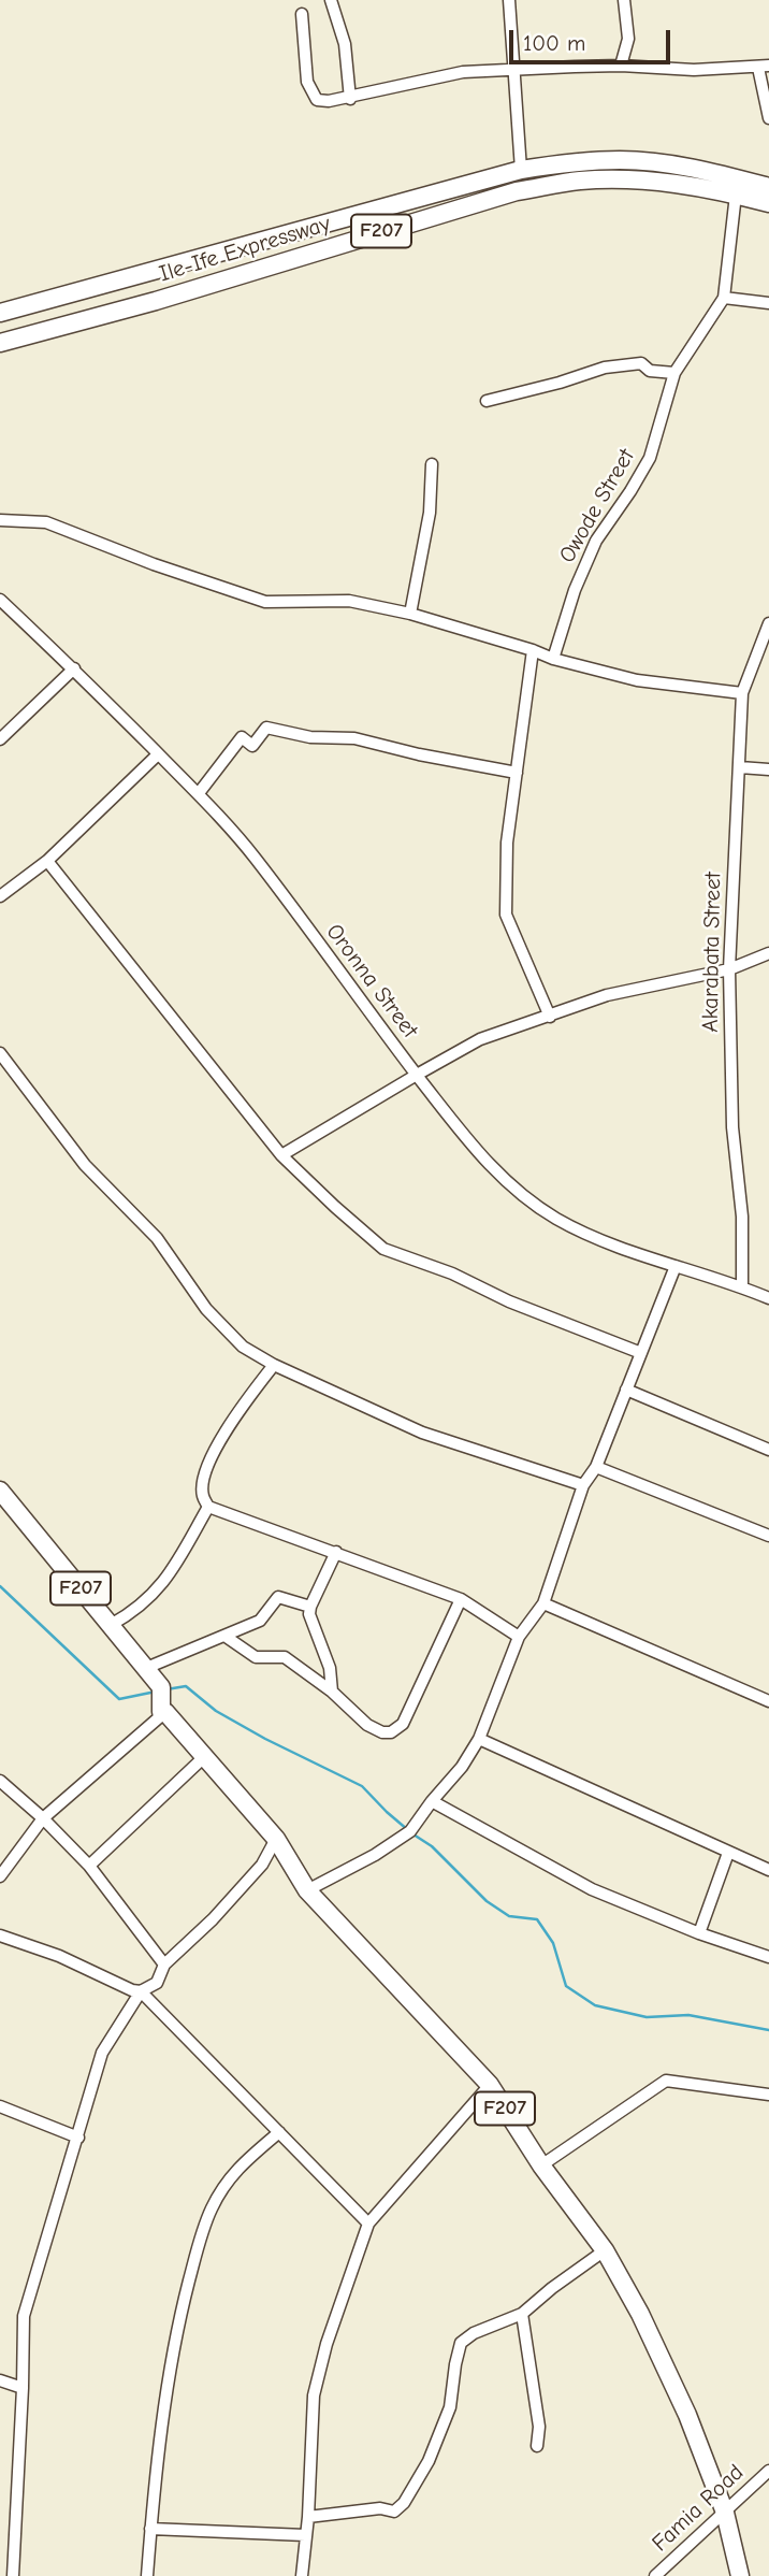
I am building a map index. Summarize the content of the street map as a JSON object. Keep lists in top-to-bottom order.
{
  "streets": {
    "main road": ["F207", "Ile-Ife Expressway"],
    "street": [
      "Owode Street",
      "Akarabata Street",
      "Oronna Street",
      "Famia Road"
    ]
  },
  "crossings": [
    ["F207", "Famia Road"],
    ["Ile-Ife Expressway", "Owode Street"],
    ["Akarabata Street", "Oronna Street"]
  ],
  "scale_bar": "100 m"
}
